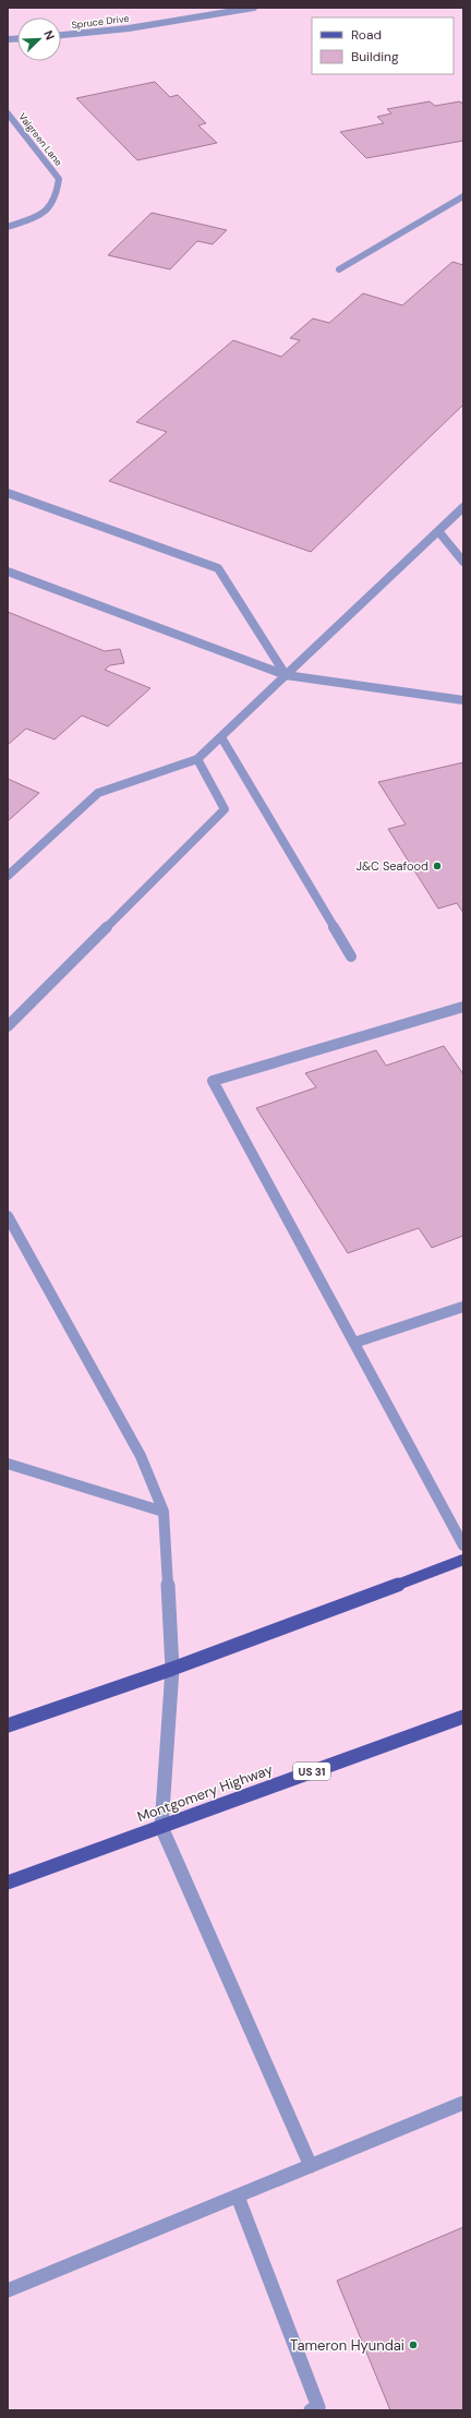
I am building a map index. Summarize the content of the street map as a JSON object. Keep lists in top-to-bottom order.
{
  "streets": {
    "main road": ["US 31", "Montgomery Highway"],
    "street": ["Spruce Drive", "Valgreen Lane"]
  },
  "places": ["J&C Seafood", "Tameron Hyundai"],
  "legend": ["Road", "Building"],
  "north": "top right"
}
